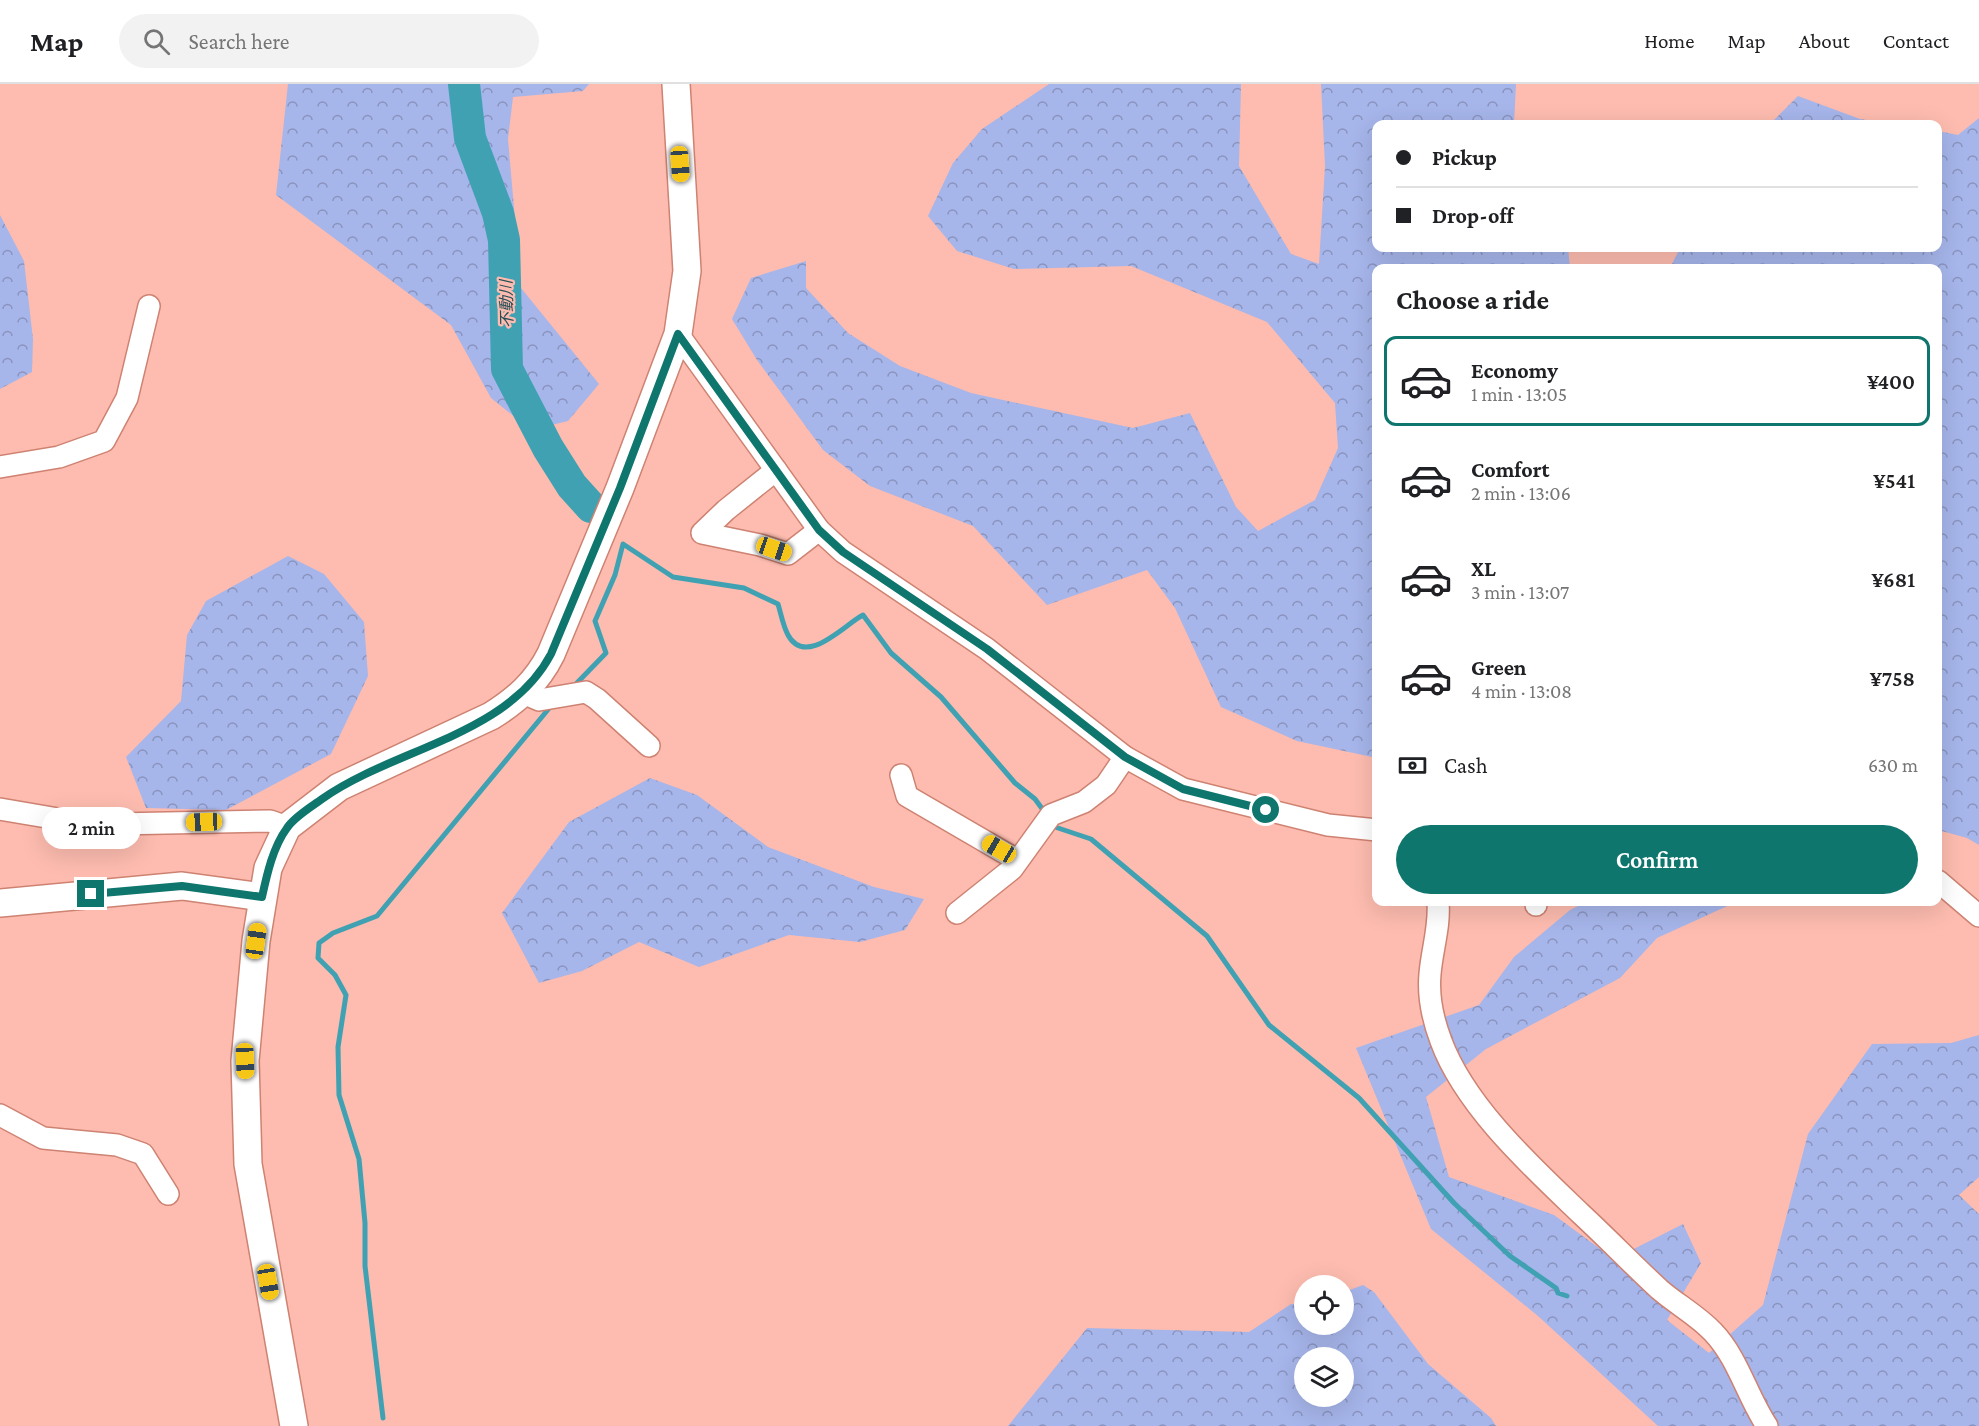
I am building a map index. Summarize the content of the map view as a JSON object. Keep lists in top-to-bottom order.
{
  "water": ["不動川"],
  "page": {
    "header": "Map",
    "search": "Search here",
    "nav": [
      "Home",
      "Map",
      "About",
      "Contact"
    ],
    "banner": ["Pickup", "Drop-off"],
    "heading": "Choose a ride",
    "list": [
      {
        "name": "Economy",
        "note": "1 min · 13:05",
        "value": "¥400"
      },
      {
        "name": "Comfort",
        "note": "2 min · 13:06",
        "value": "¥541"
      },
      {
        "name": "XL",
        "note": "3 min · 13:07",
        "value": "¥681"
      },
      {
        "name": "Green",
        "note": "4 min · 13:08",
        "value": "¥758"
      }
    ],
    "pay": ["Cash", "630 m"],
    "bubble": "2 min",
    "buttons": "Confirm"
  }
}
